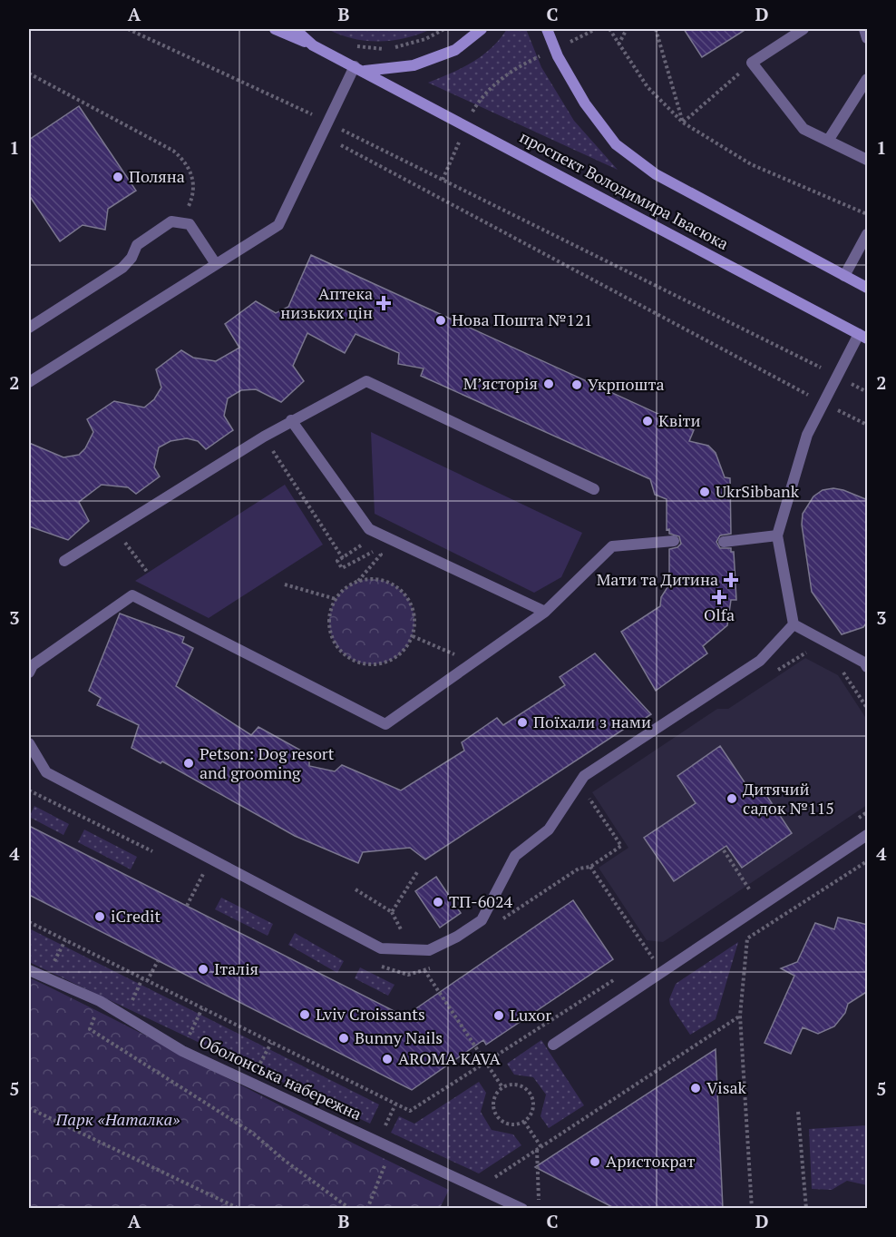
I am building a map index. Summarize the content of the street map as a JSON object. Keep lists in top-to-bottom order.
{
  "streets": {
    "main road": ["проспект Володимира Івасюка"],
    "street": ["Оболонська набережна"]
  },
  "parks": ["Парк «Наталка»"],
  "places": {
    "other": [
      "Поляна",
      "Нова Пошта №121",
      "Мʼясторія",
      "Укрпошта",
      "Квiти",
      "UkrSibbank",
      "Поїхали з нами",
      "Petson: Dog resort and grooming",
      "Дитячий садок №115",
      "ТП-6024",
      "iCredit",
      "Італія",
      "Lviv Croissants",
      "Luxor",
      "Bunny Nails",
      "AROMA KAVA",
      "Visak",
      "Аристократ"
    ],
    "health": ["Аптека низьких цін", "Мати та Дитина", "Olfa"]
  },
  "grid": {
    "columns": [
      "A",
      "B",
      "C",
      "D"
    ],
    "rows": [
      "1",
      "2",
      "3",
      "4",
      "5"
    ]
  }
}
